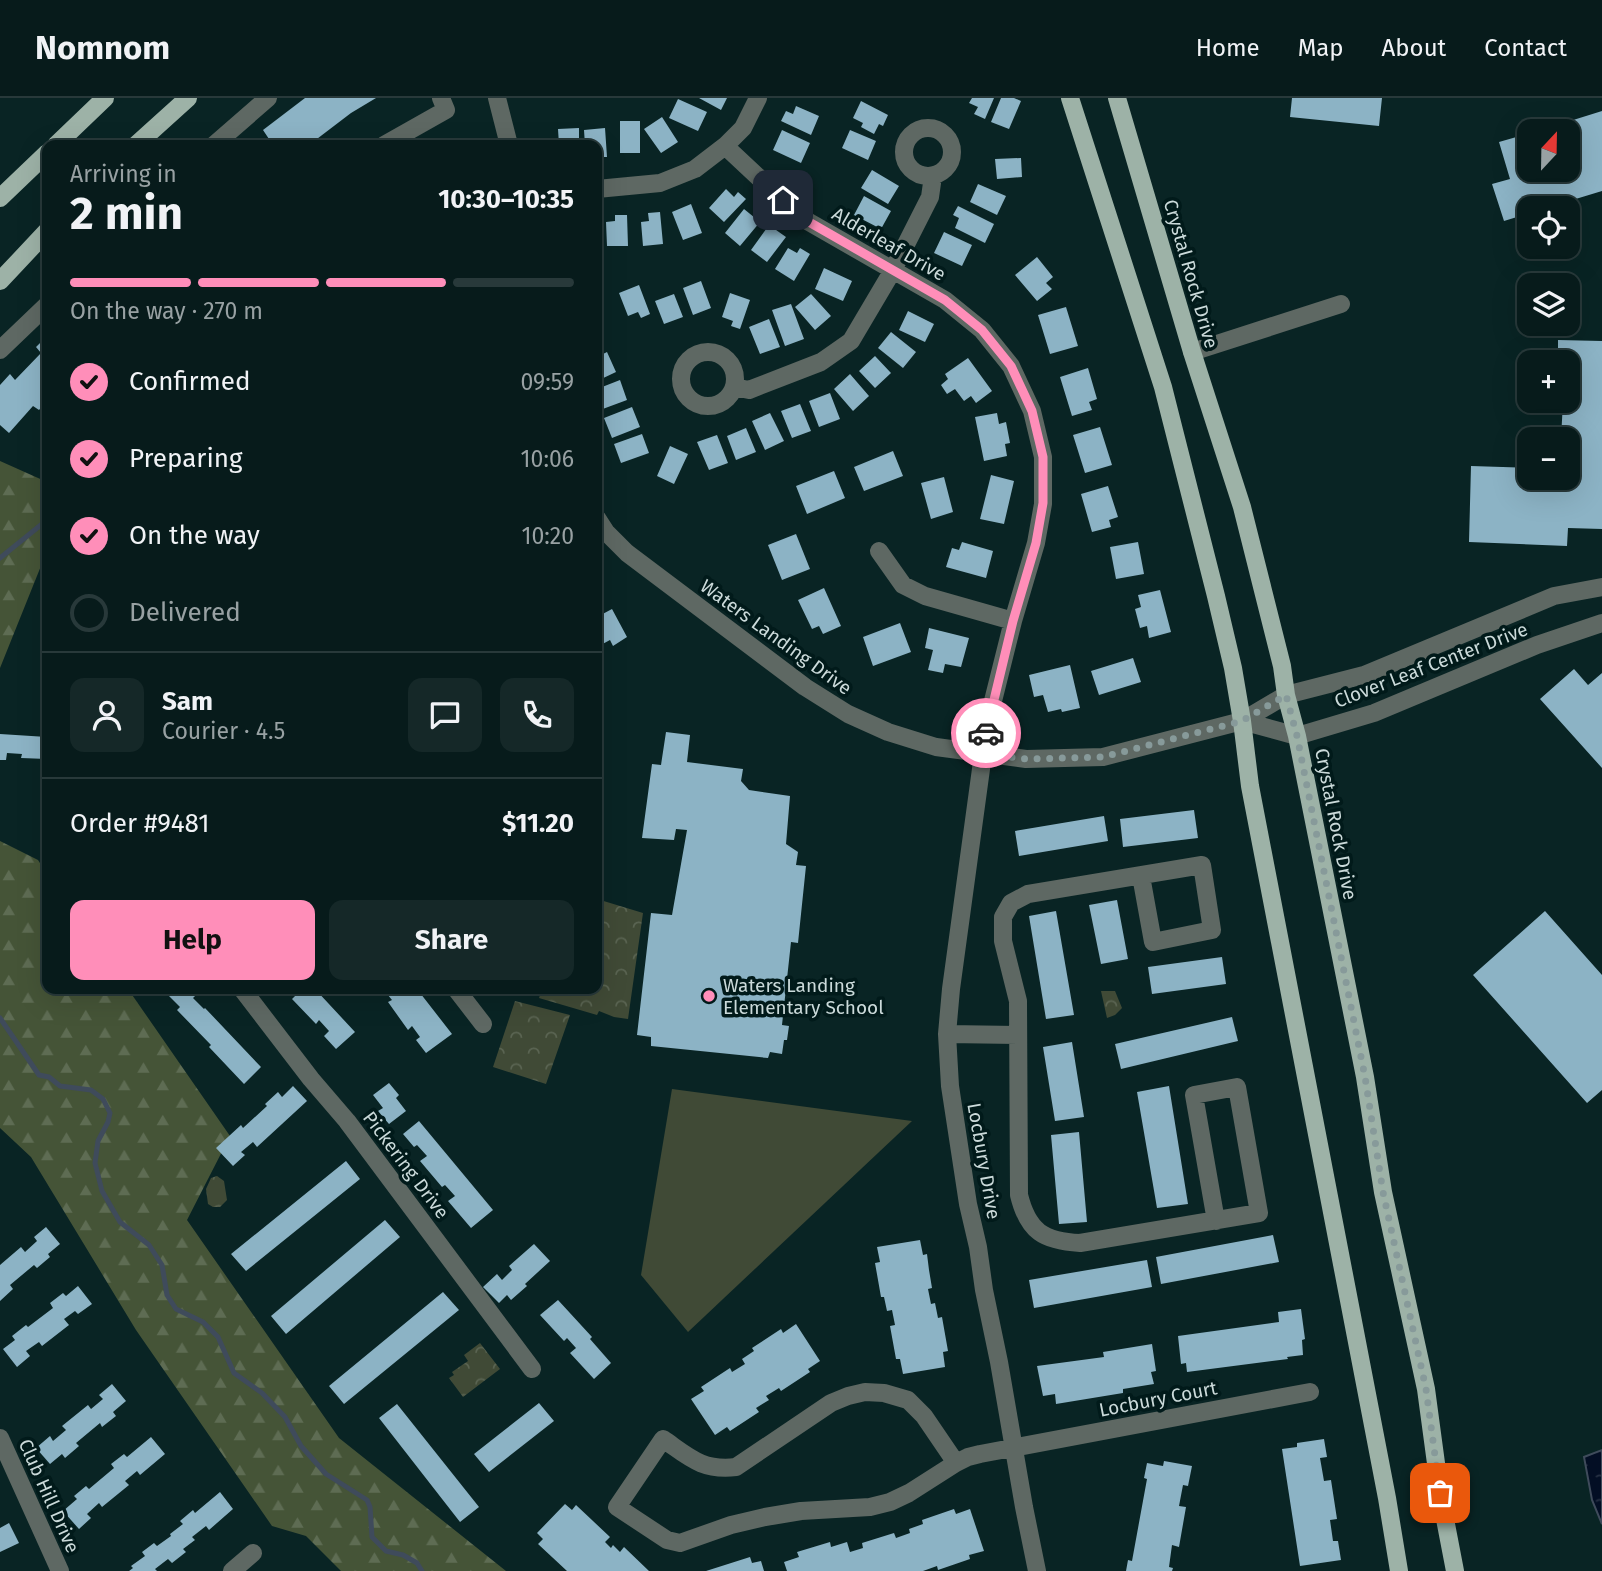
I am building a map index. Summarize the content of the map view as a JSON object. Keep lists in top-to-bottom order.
{
  "streets": {
    "main road": ["Crystal Rock Drive"],
    "street": [
      "Alderleaf Drive",
      "Waters Landing Drive",
      "Clover Leaf Center Drive",
      "Locbury Drive",
      "Pickering Drive",
      "Locbury Court",
      "Club Hill Drive"
    ]
  },
  "crossings": [
    ["Alderleaf Drive", "Waters Landing Drive"],
    ["Alderleaf Drive", "Locbury Drive"],
    ["Crystal Rock Drive", "Clover Leaf Center Drive"],
    ["Waters Landing Drive", "Clover Leaf Center Drive"],
    ["Waters Landing Drive", "Locbury Drive"],
    ["Locbury Drive", "Locbury Court"]
  ],
  "places": ["Waters Landing Elementary School"],
  "north": "top",
  "page": {
    "header": "Nomnom",
    "nav": [
      "Home",
      "Map",
      "About",
      "Contact"
    ],
    "map_buttons": ["+", "−"],
    "heading": ["2 min", "Arriving in", "10:30–10:35"],
    "panel": [
      "Sam",
      "Courier · 4.5",
      "Order #9481",
      "$11.20"
    ],
    "bar": "On the way · 270 m",
    "list": [
      ["Confirmed", "09:59"],
      ["Preparing", "10:06"],
      ["On the way", "10:20"],
      "Delivered"
    ],
    "buttons": ["Help", "Share"]
  }
}
